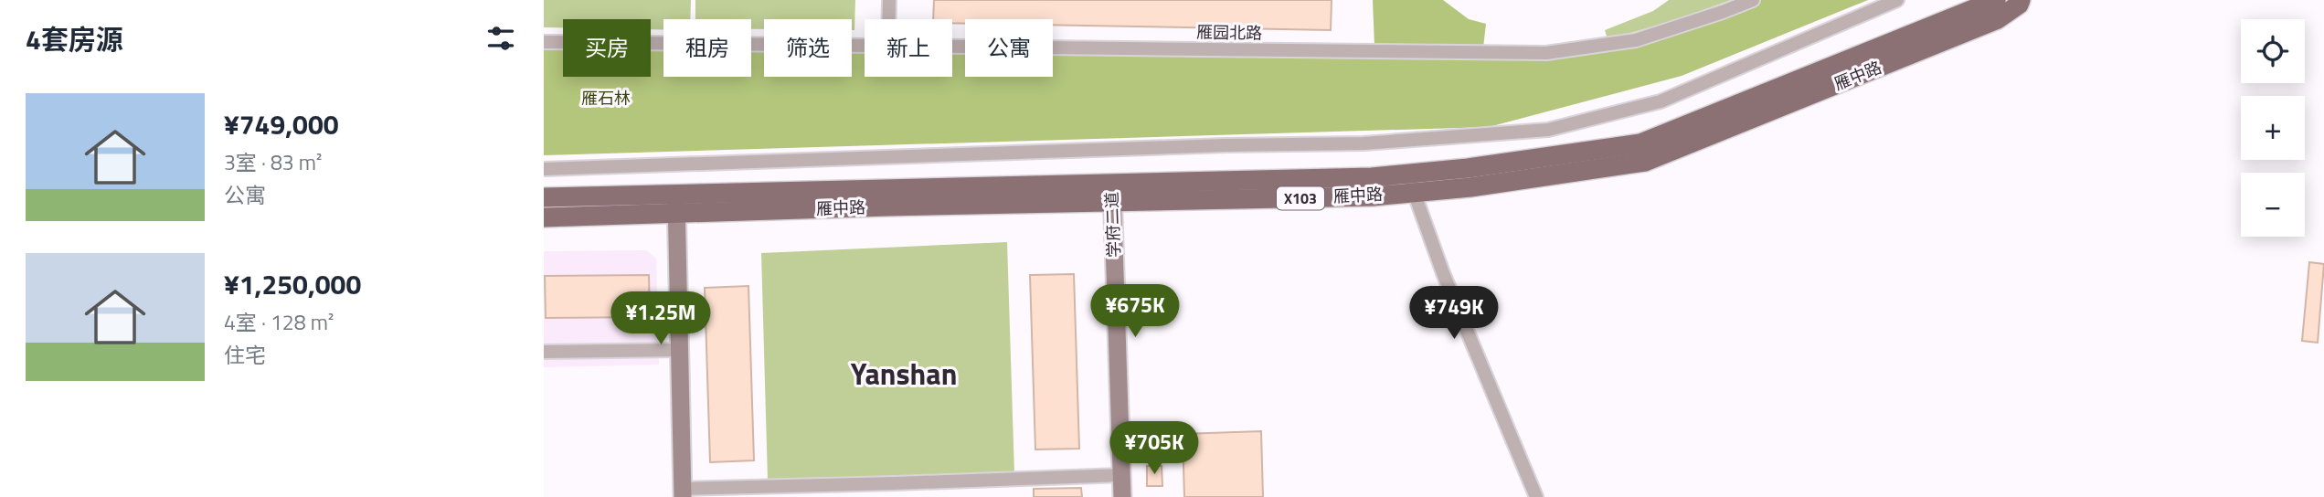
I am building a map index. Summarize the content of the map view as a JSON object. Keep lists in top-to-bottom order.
{
  "streets": {
    "main road": ["雁中路", "X103"],
    "street": ["雁园北路", "学府二道"]
  },
  "crossings": [
    ["雁中路", "学府二道"]
  ],
  "districts": ["Yanshan"],
  "parks": ["雁石林"],
  "page": {
    "heading": "4套房源",
    "map_buttons": ["+", "−"],
    "chip": [
      "买房",
      "租房",
      "筛选",
      "新上",
      "公寓"
    ],
    "list": [
      {
        "name": "¥749,000",
        "note": "3室 · 83 m² · 公寓"
      },
      {
        "name": "¥1,250,000",
        "note": "4室 · 128 m² · 住宅"
      }
    ],
    "price": [
      "¥675K",
      "¥749K",
      "¥1.25M",
      "¥705K"
    ]
  }
}
